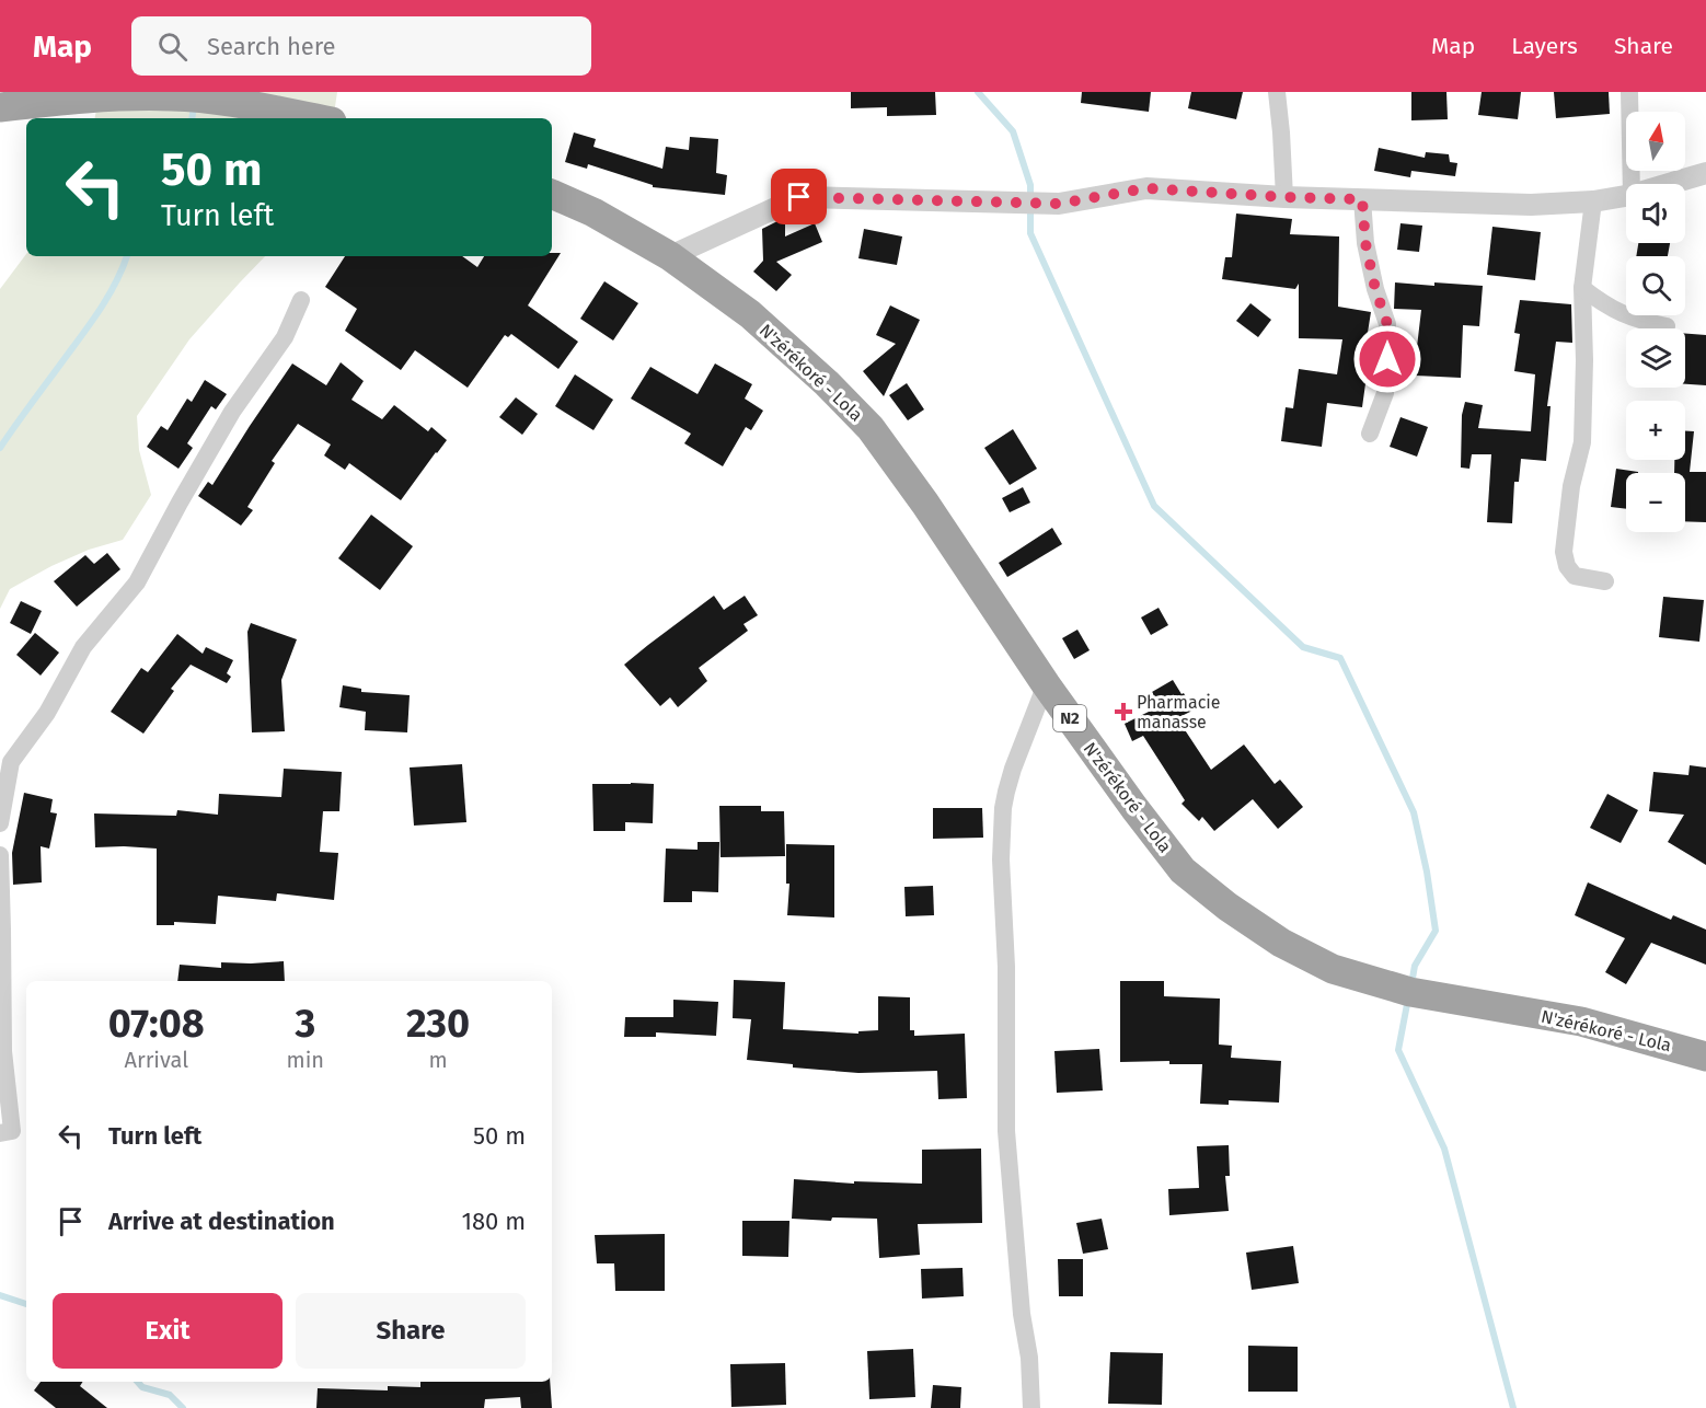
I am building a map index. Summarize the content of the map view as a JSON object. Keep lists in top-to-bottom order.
{
  "streets": {
    "highway": ["N'zérékoré - Lola", "N2"]
  },
  "places": {
    "health": ["Pharmacie manasse"]
  },
  "north": "top",
  "page": {
    "header": "Map",
    "search": "Search here",
    "nav": ["Map", "Layers", "Share"],
    "map_buttons": ["+", "−"],
    "turn": ["50 m", "Turn left"],
    "eta": [
      "07:08",
      "Arrival",
      "3",
      "min",
      "230",
      "m"
    ],
    "list": [
      {
        "name": "Turn left",
        "value": "50 m"
      },
      {
        "name": "Arrive at destination",
        "value": "180 m"
      }
    ],
    "buttons": ["Exit", "Share"]
  }
}
